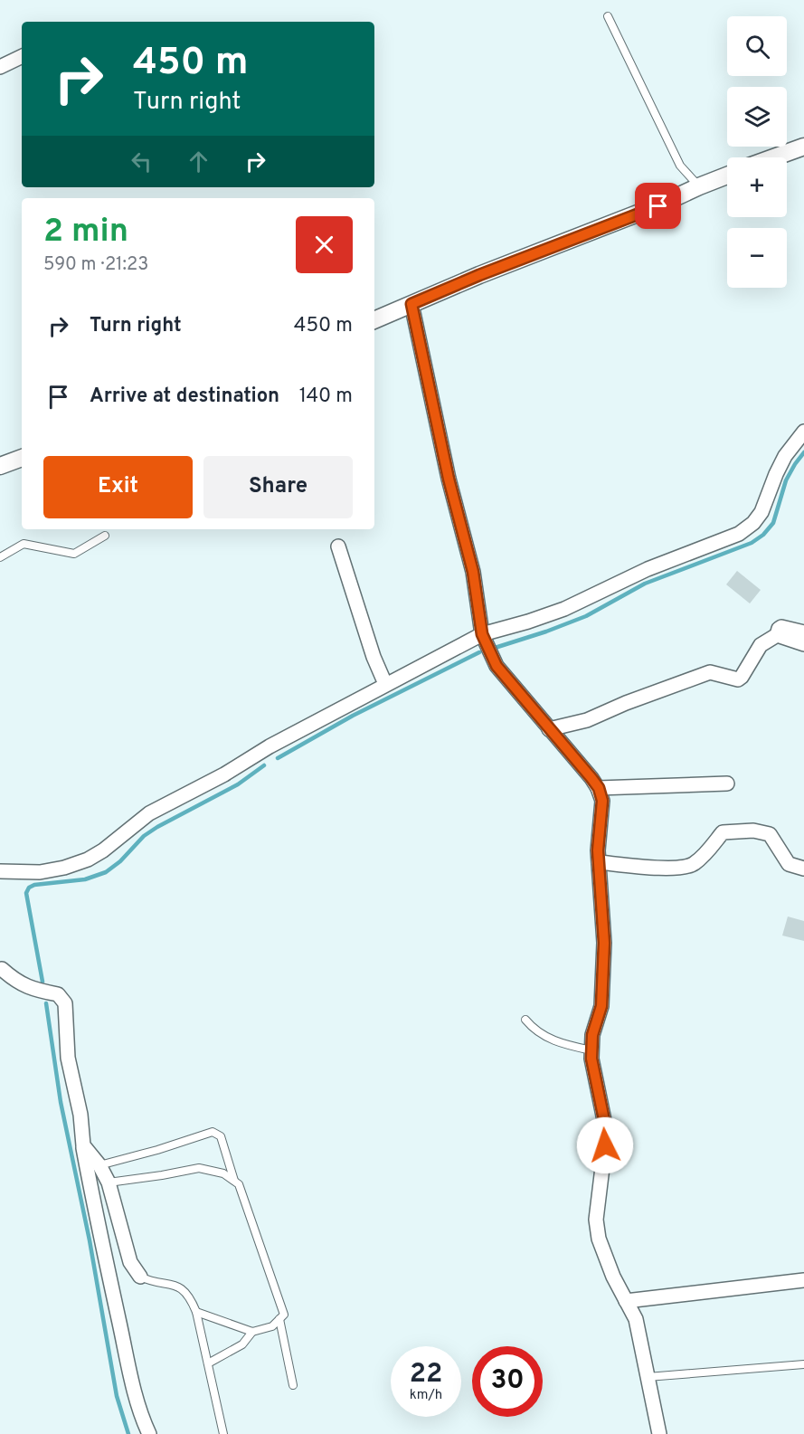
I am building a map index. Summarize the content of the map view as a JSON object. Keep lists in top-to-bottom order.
{
  "page": {
    "map_buttons": ["+", "−"],
    "turn": ["450 m", "Turn right"],
    "heading": ["2 min", "590 m · 21:23"],
    "list": [
      {
        "name": "Turn right",
        "value": "450 m"
      },
      {
        "name": "Arrive at destination",
        "value": "140 m"
      }
    ],
    "buttons": ["Exit", "Share"],
    "speed": "22 km/h",
    "limit": "30"
  }
}
